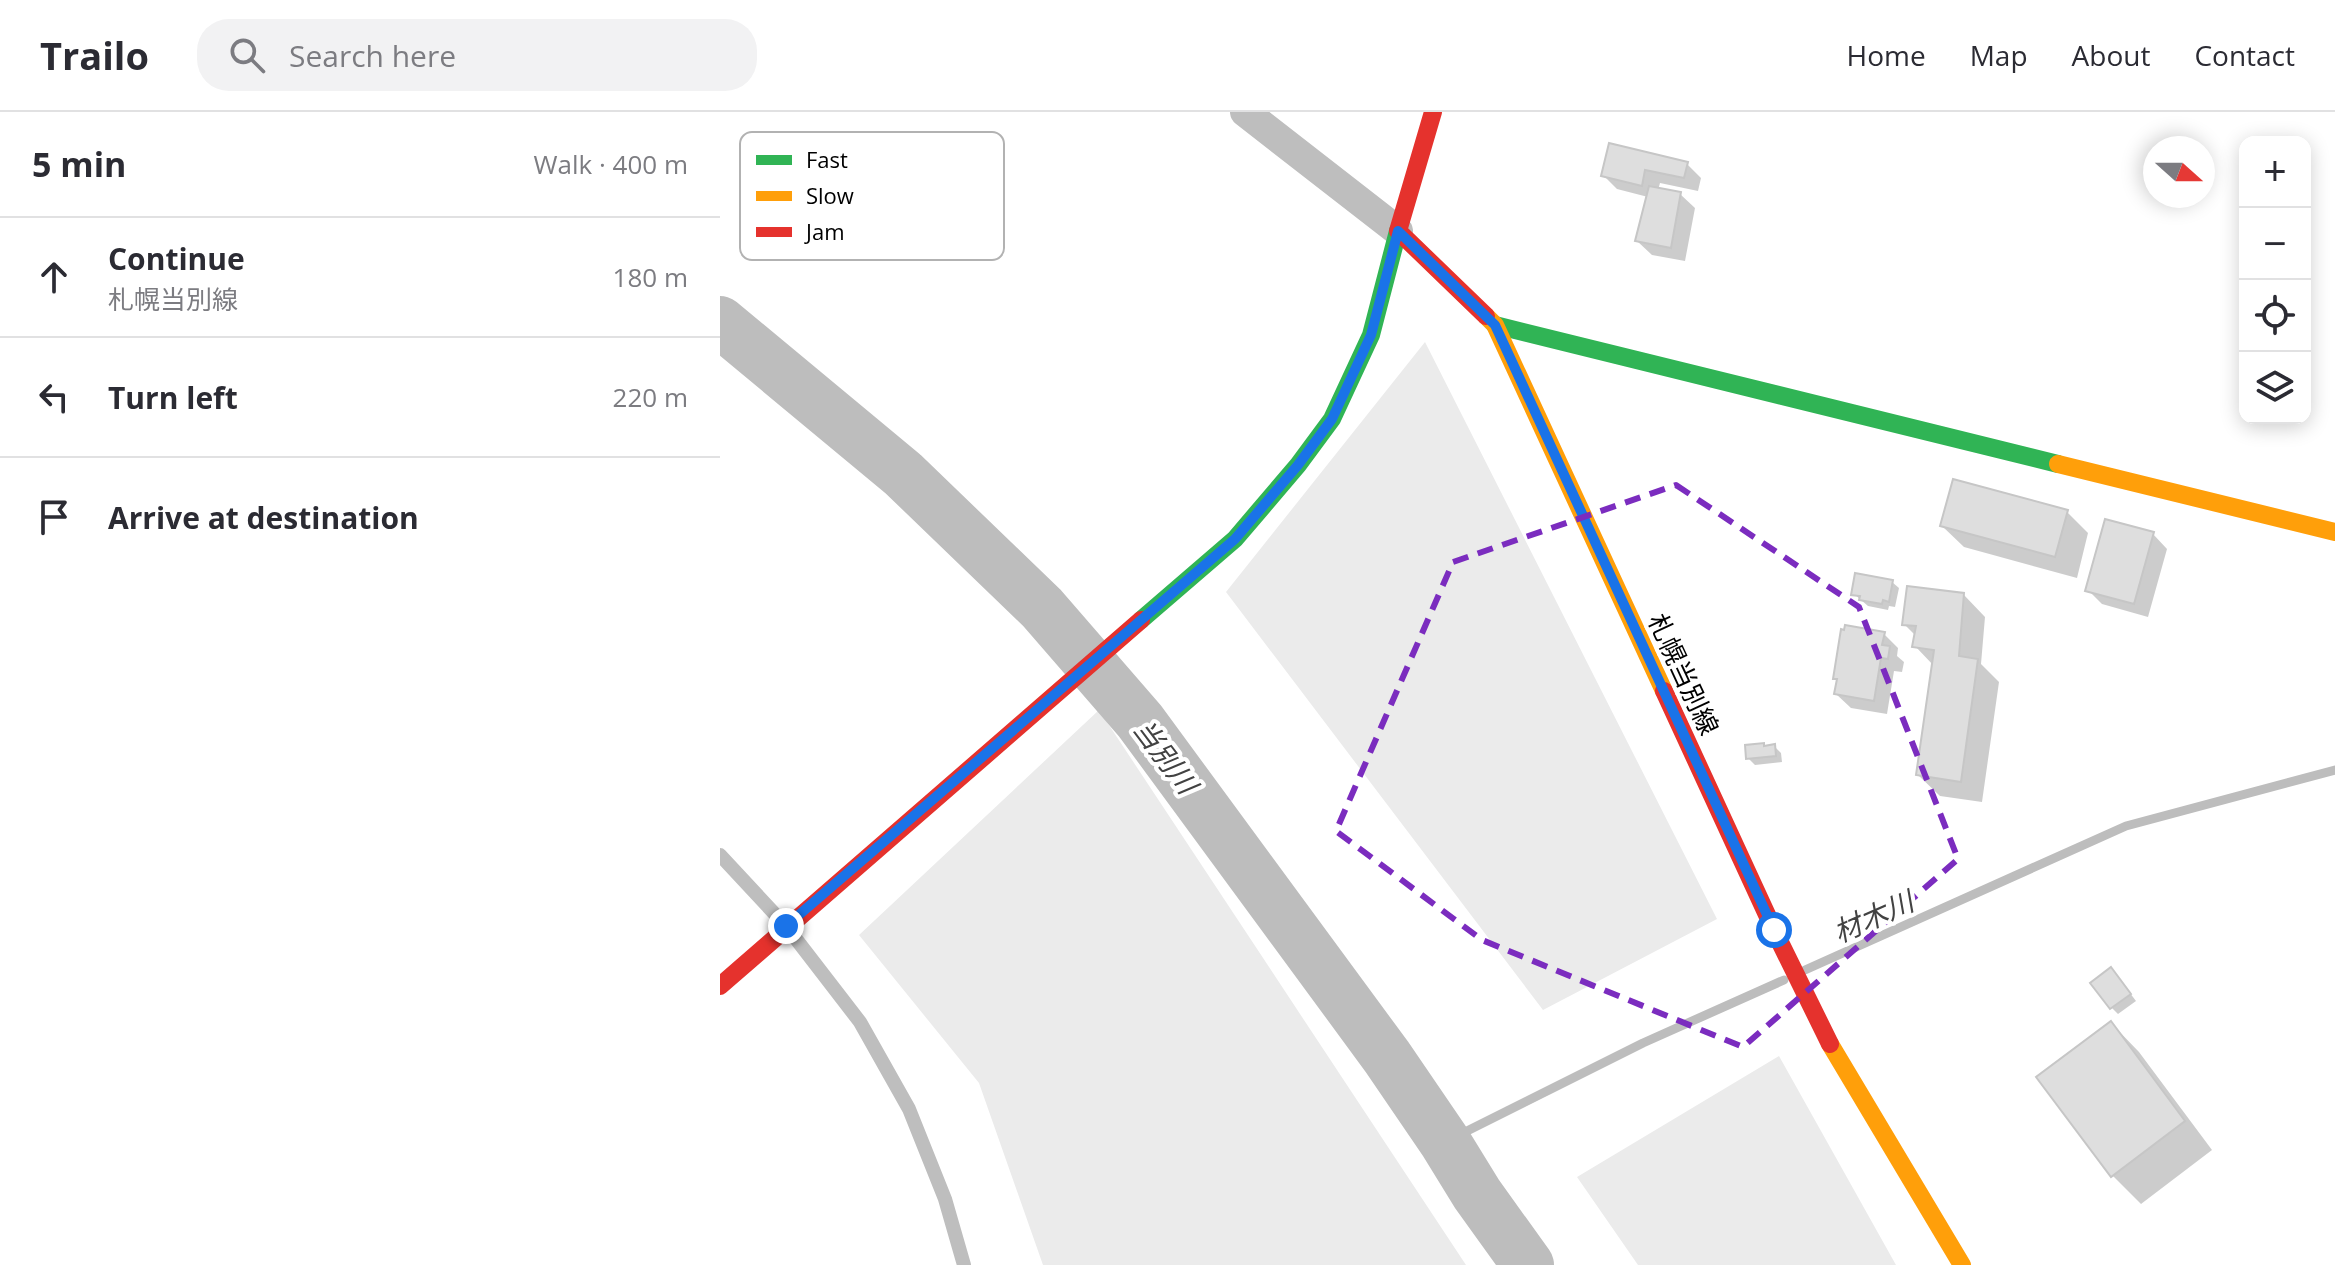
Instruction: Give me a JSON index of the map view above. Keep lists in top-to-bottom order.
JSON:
{
  "streets": {
    "street": ["札幌当別線"]
  },
  "water": ["当別川", "材木川"],
  "legend": ["Fast", "Slow", "Jam"],
  "north": "right",
  "page": {
    "header": "Trailo",
    "search": "Search here",
    "nav": [
      "Home",
      "Map",
      "About",
      "Contact"
    ],
    "heading": ["5 min", "Walk · 400 m"],
    "map_buttons": ["+", "−"],
    "list": [
      ["Continue", "札幌当別線", "180 m"],
      ["Turn left", "220 m"],
      "Arrive at destination"
    ]
  }
}
